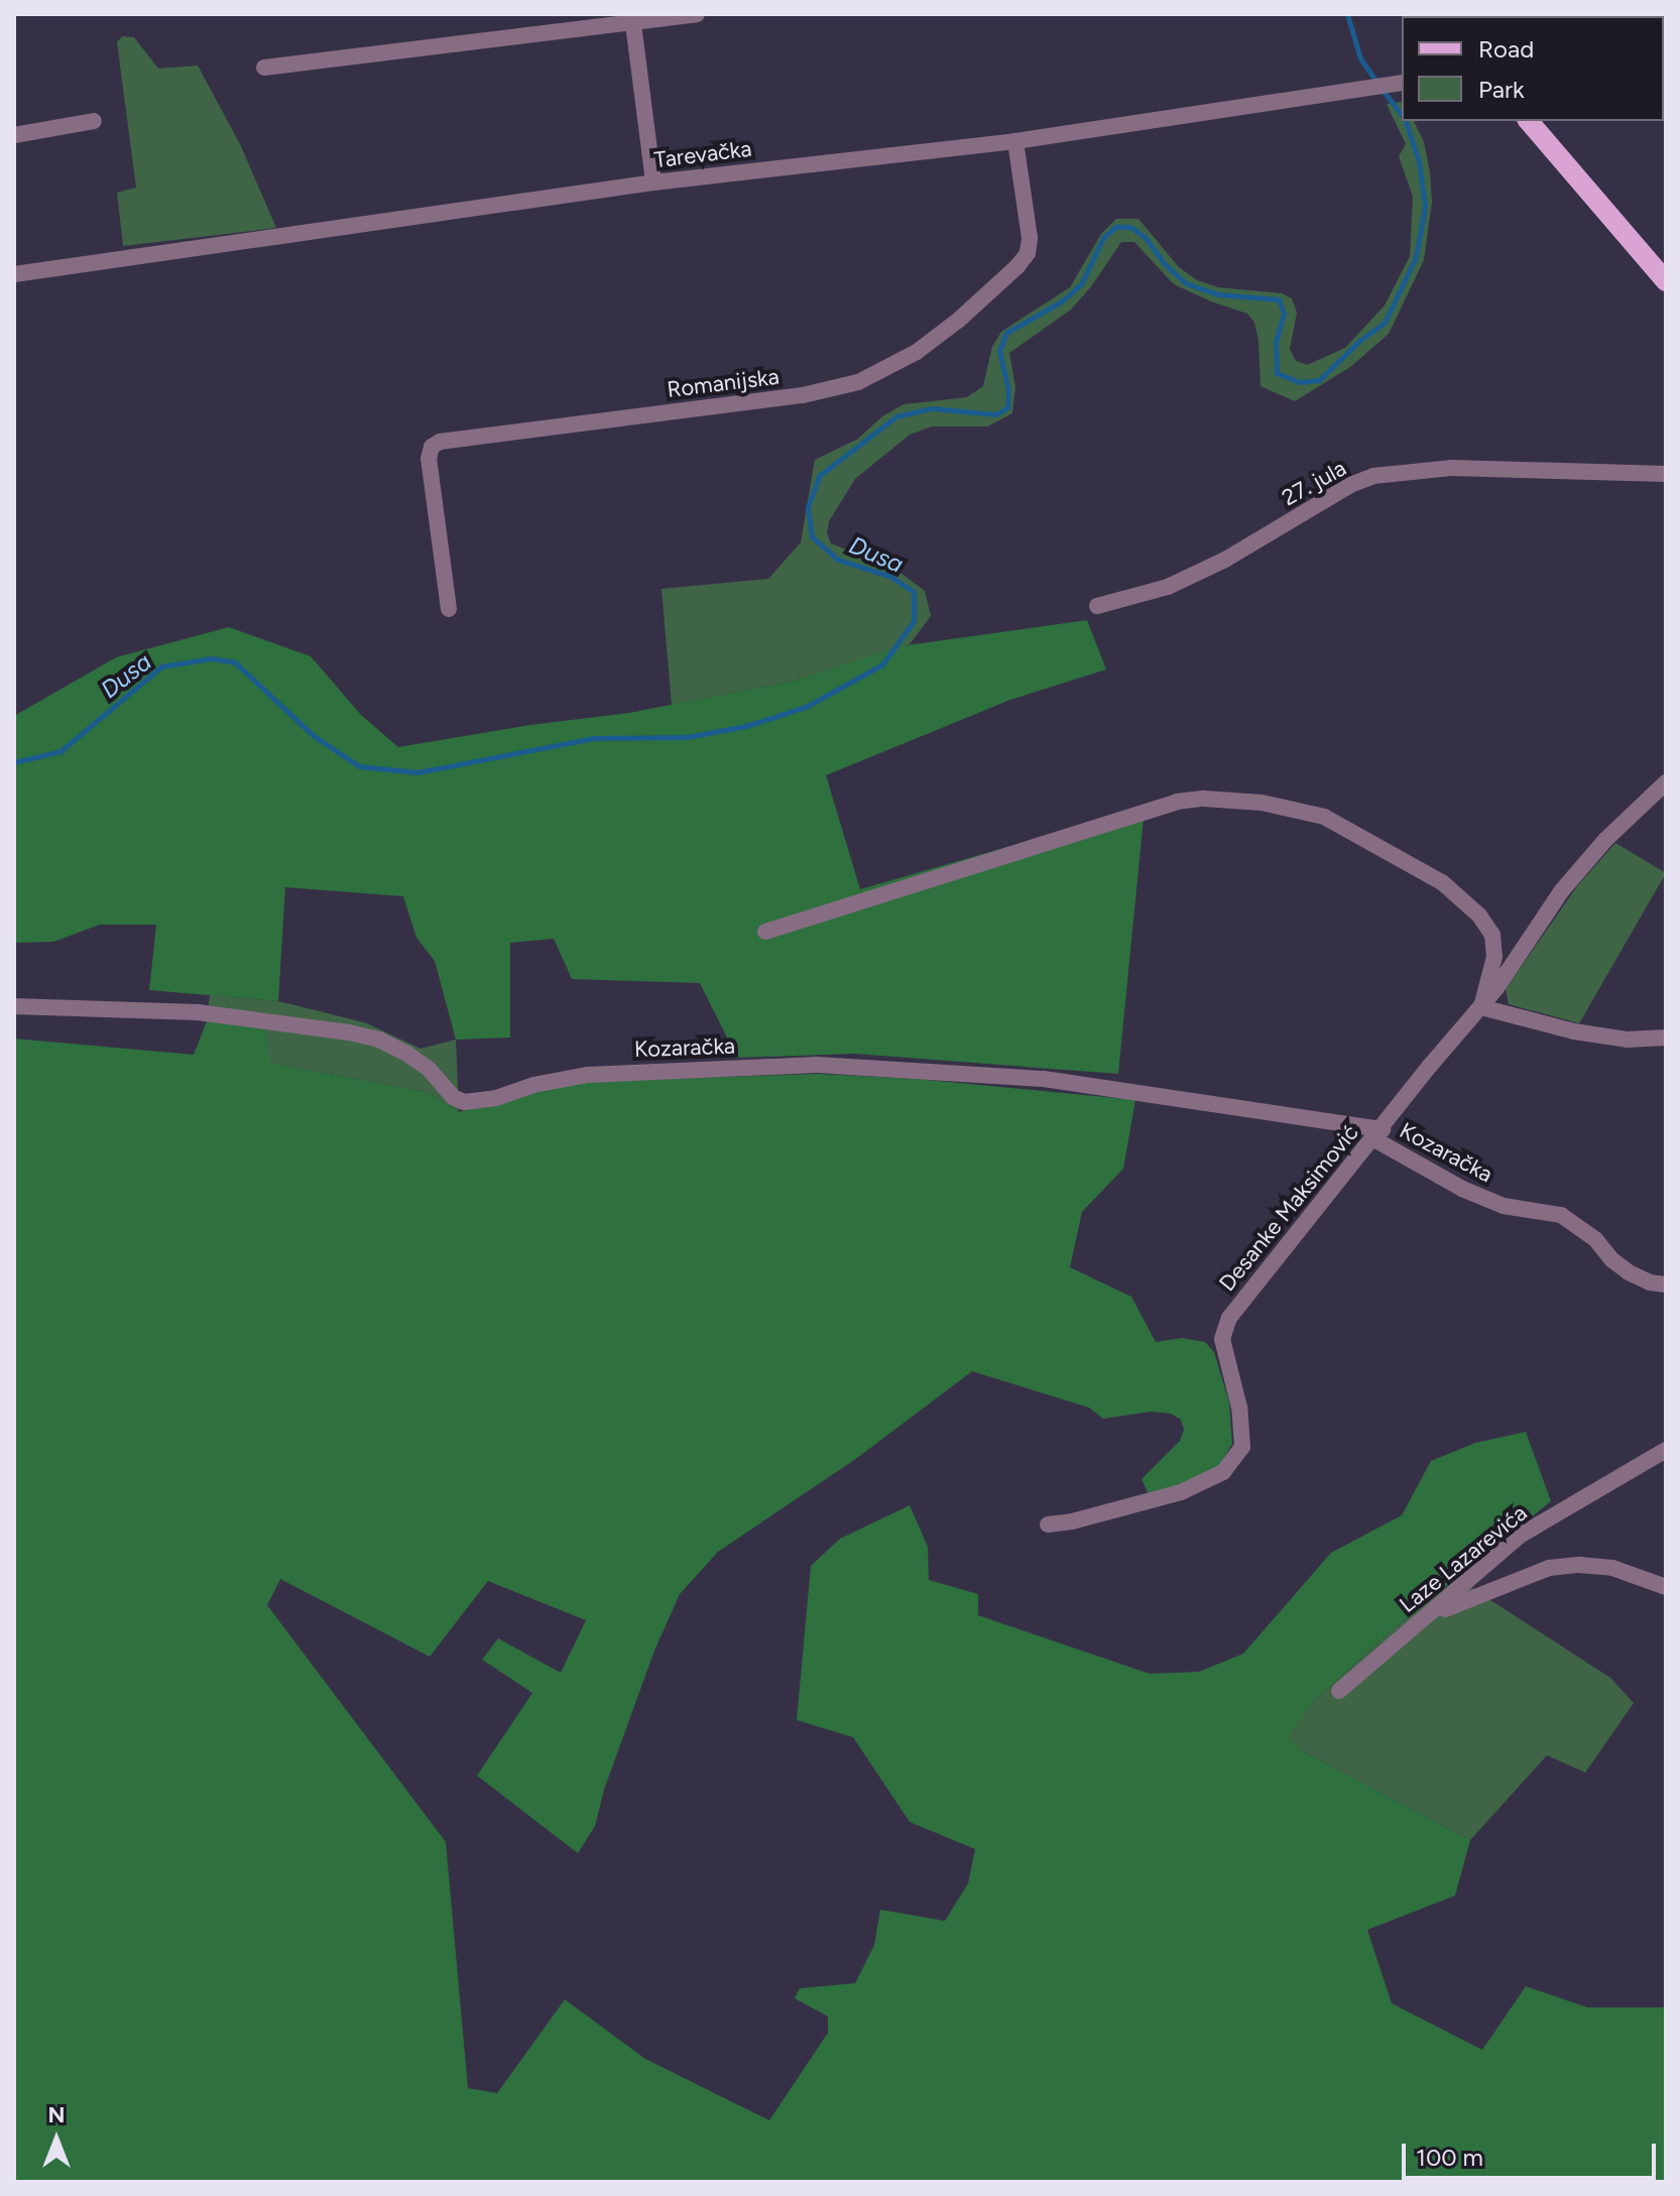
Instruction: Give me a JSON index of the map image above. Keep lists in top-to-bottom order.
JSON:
{
  "streets": {
    "street": [
      "Tarevačka",
      "Romanijska",
      "27. jula",
      "Kozaračka",
      "Desanke Maksimović",
      "Laze Lazarevića"
    ]
  },
  "crossings": [
    ["Tarevačka", "Romanijska"],
    ["Kozaračka", "Desanke Maksimović"]
  ],
  "water": ["Dusa"],
  "legend": ["Road", "Park"],
  "scale_bar": "100 m",
  "north": "top"
}
